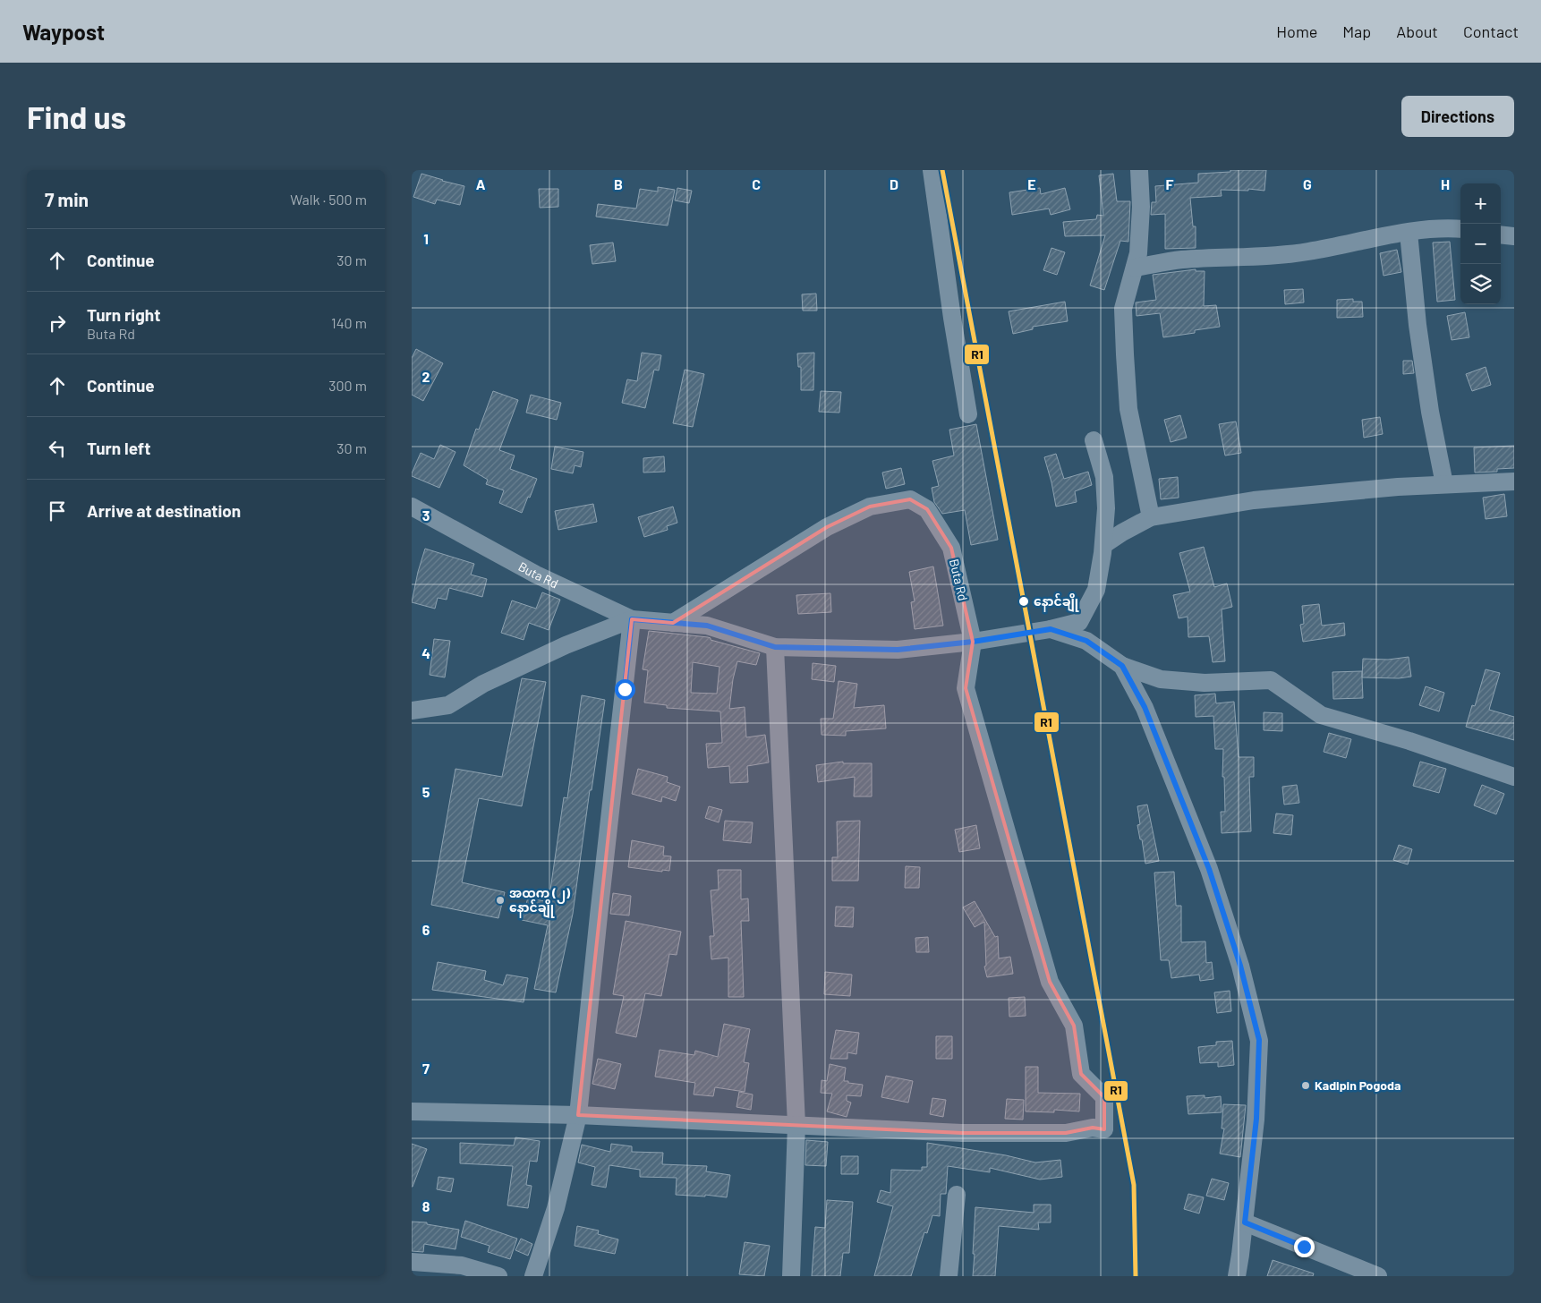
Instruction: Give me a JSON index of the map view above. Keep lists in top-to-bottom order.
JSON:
{
  "streets": {
    "street": ["Buta Rd"]
  },
  "places": ["နောင်ချို", "အထက (၂) နောင်ချို", "Kadipin Pogoda"],
  "lines": ["transit line R1"],
  "page": {
    "header": "Waypost",
    "nav": [
      "Home",
      "Map",
      "About",
      "Contact"
    ],
    "buttons": "Directions",
    "title": "Find us",
    "heading": ["7 min", "Walk · 500 m"],
    "map_buttons": ["+", "−"],
    "list": [
      ["Continue", "30 m"],
      ["Turn right", "Buta Rd", "140 m"],
      ["Continue", "300 m"],
      ["Turn left", "30 m"],
      "Arrive at destination"
    ]
  },
  "grid": {
    "columns": [
      "A",
      "B",
      "C",
      "D",
      "E",
      "F",
      "G",
      "H"
    ],
    "rows": [
      "1",
      "2",
      "3",
      "4",
      "5",
      "6",
      "7",
      "8"
    ]
  }
}
